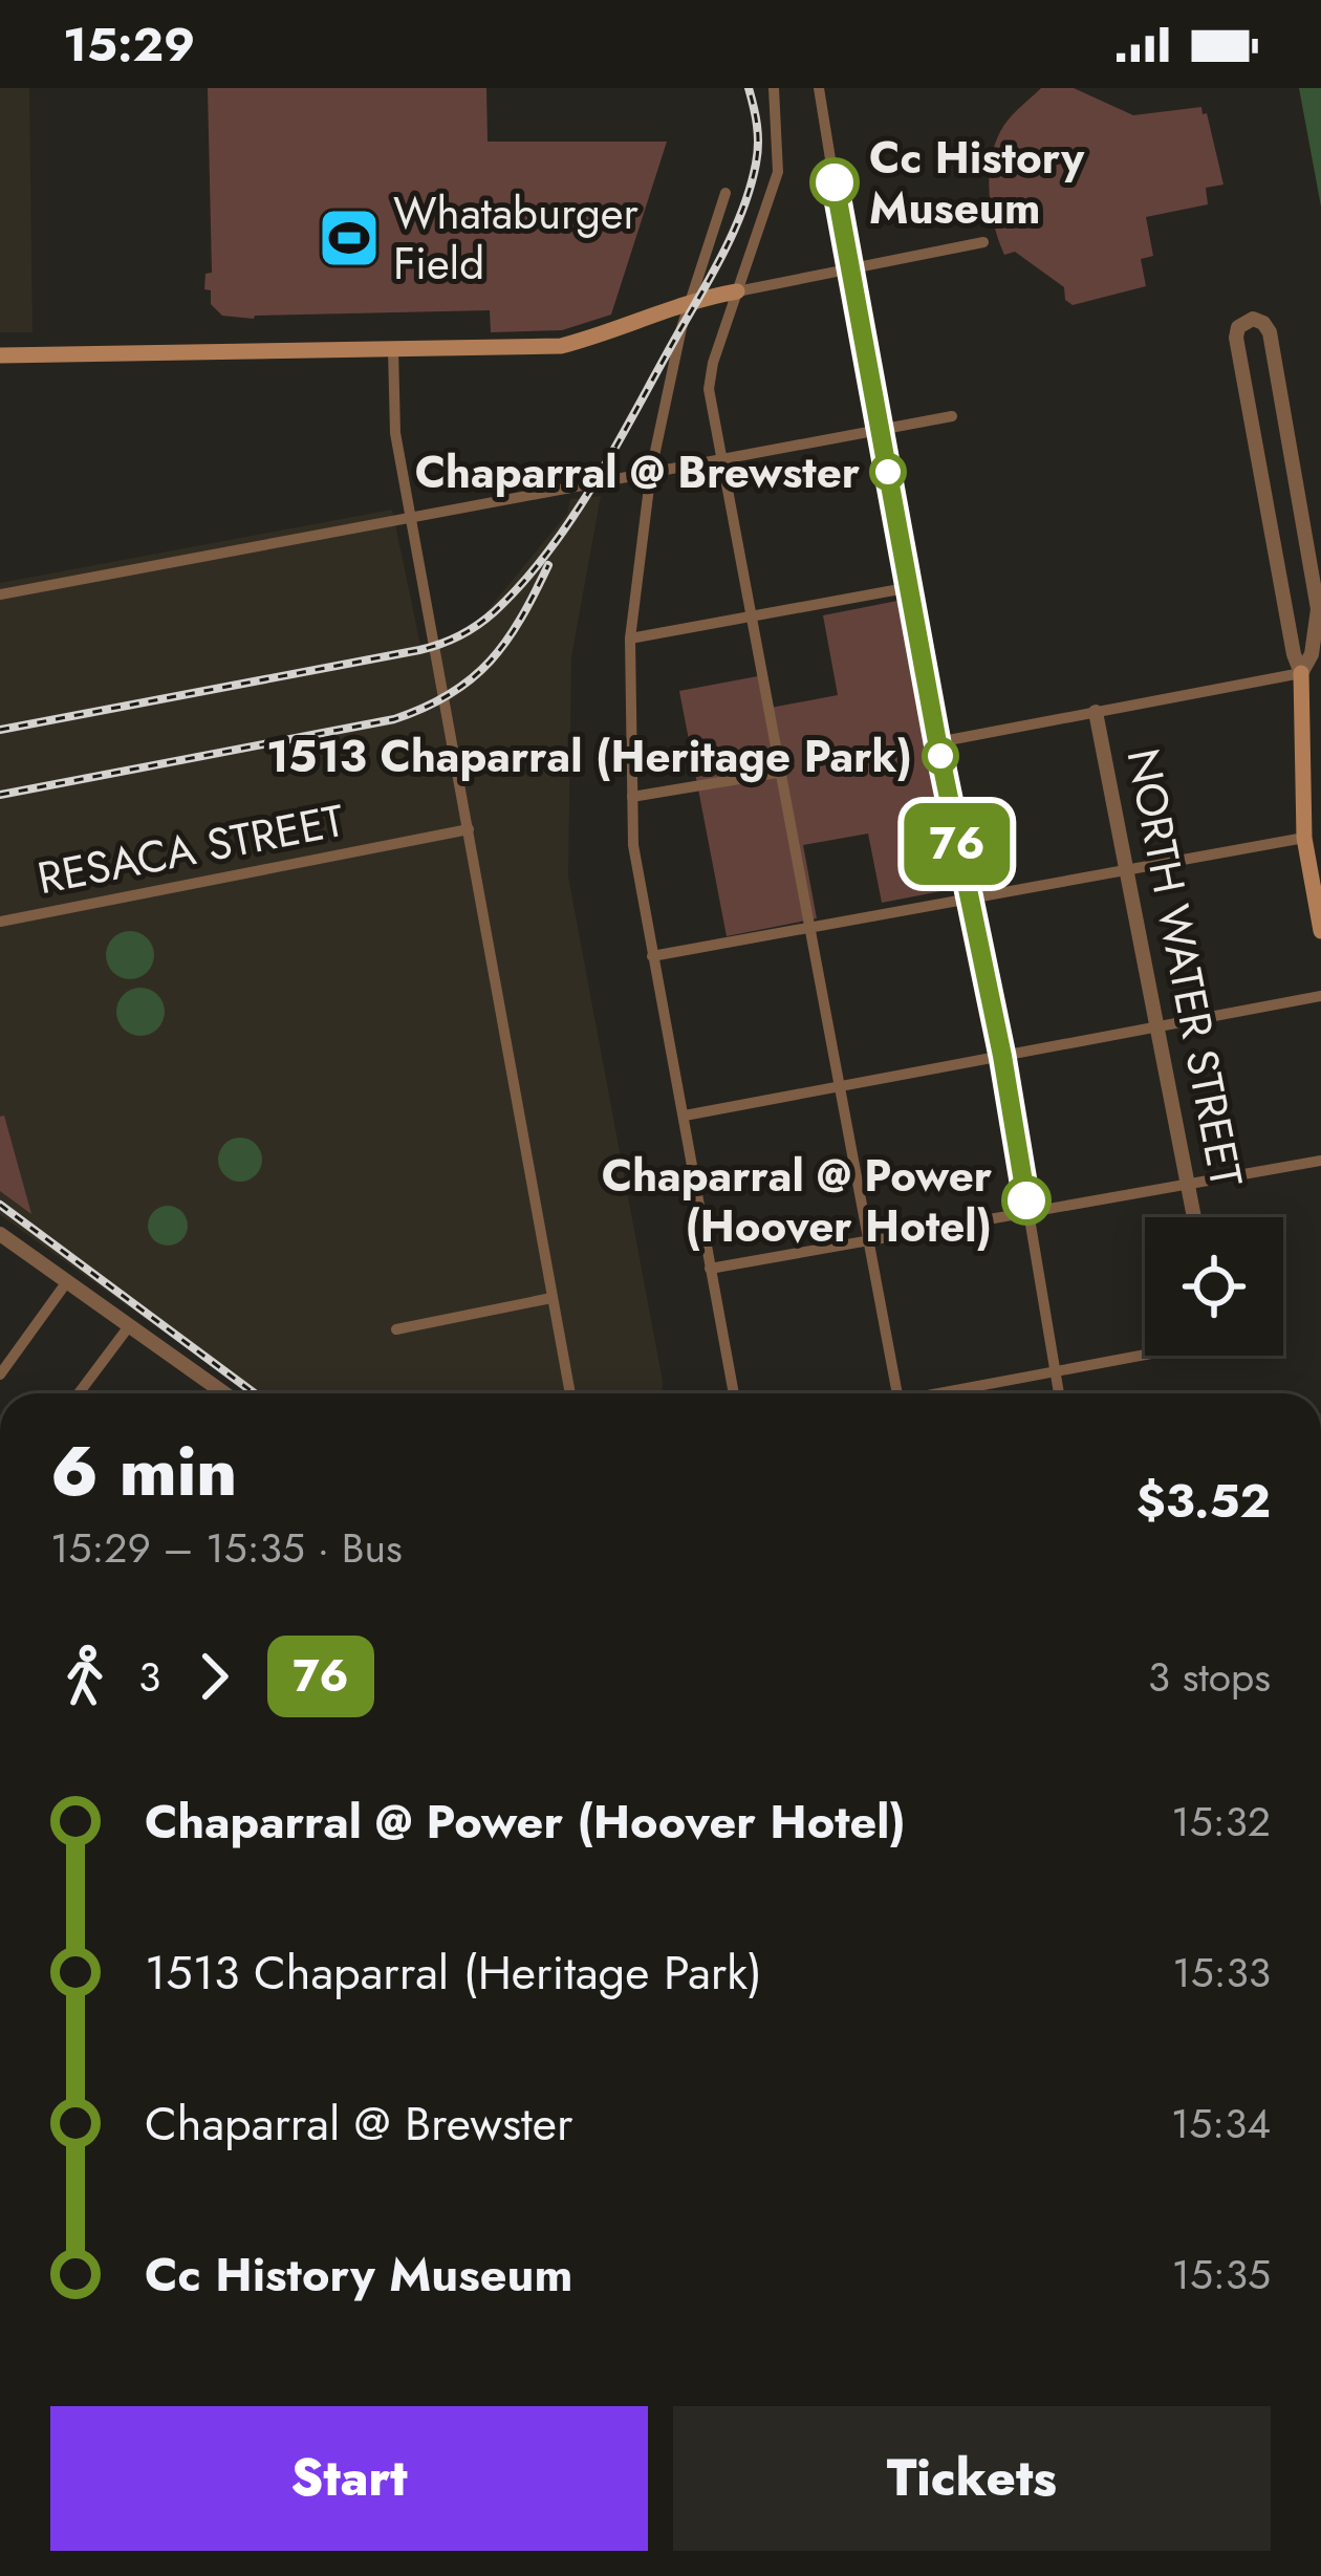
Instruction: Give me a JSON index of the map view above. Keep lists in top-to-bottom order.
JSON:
{
  "streets": {
    "street": ["RESACA STREET", "NORTH WATER STREET"]
  },
  "places": {
    "other": [
      "Cc History Museum",
      "Chaparral @ Brewster",
      "1513 Chaparral (Heritage Park)",
      "Chaparral @ Power (Hoover Hotel)"
    ],
    "sports": ["Whataburger Field"]
  },
  "lines": ["bus line 76"],
  "page": {
    "status": "15:29",
    "on_map": "76",
    "heading": ["6 min", "15:29 – 15:35 · Bus", "$3.52"],
    "legs": ["3", "76", "3 stops"],
    "list": [
      {
        "name": "Chaparral @ Power (Hoover Hotel)",
        "value": "15:32"
      },
      {
        "name": "1513 Chaparral (Heritage Park)",
        "value": "15:33"
      },
      {
        "name": "Chaparral @ Brewster",
        "value": "15:34"
      },
      {
        "name": "Cc History Museum",
        "value": "15:35"
      }
    ],
    "buttons": ["Start", "Tickets"]
  }
}
